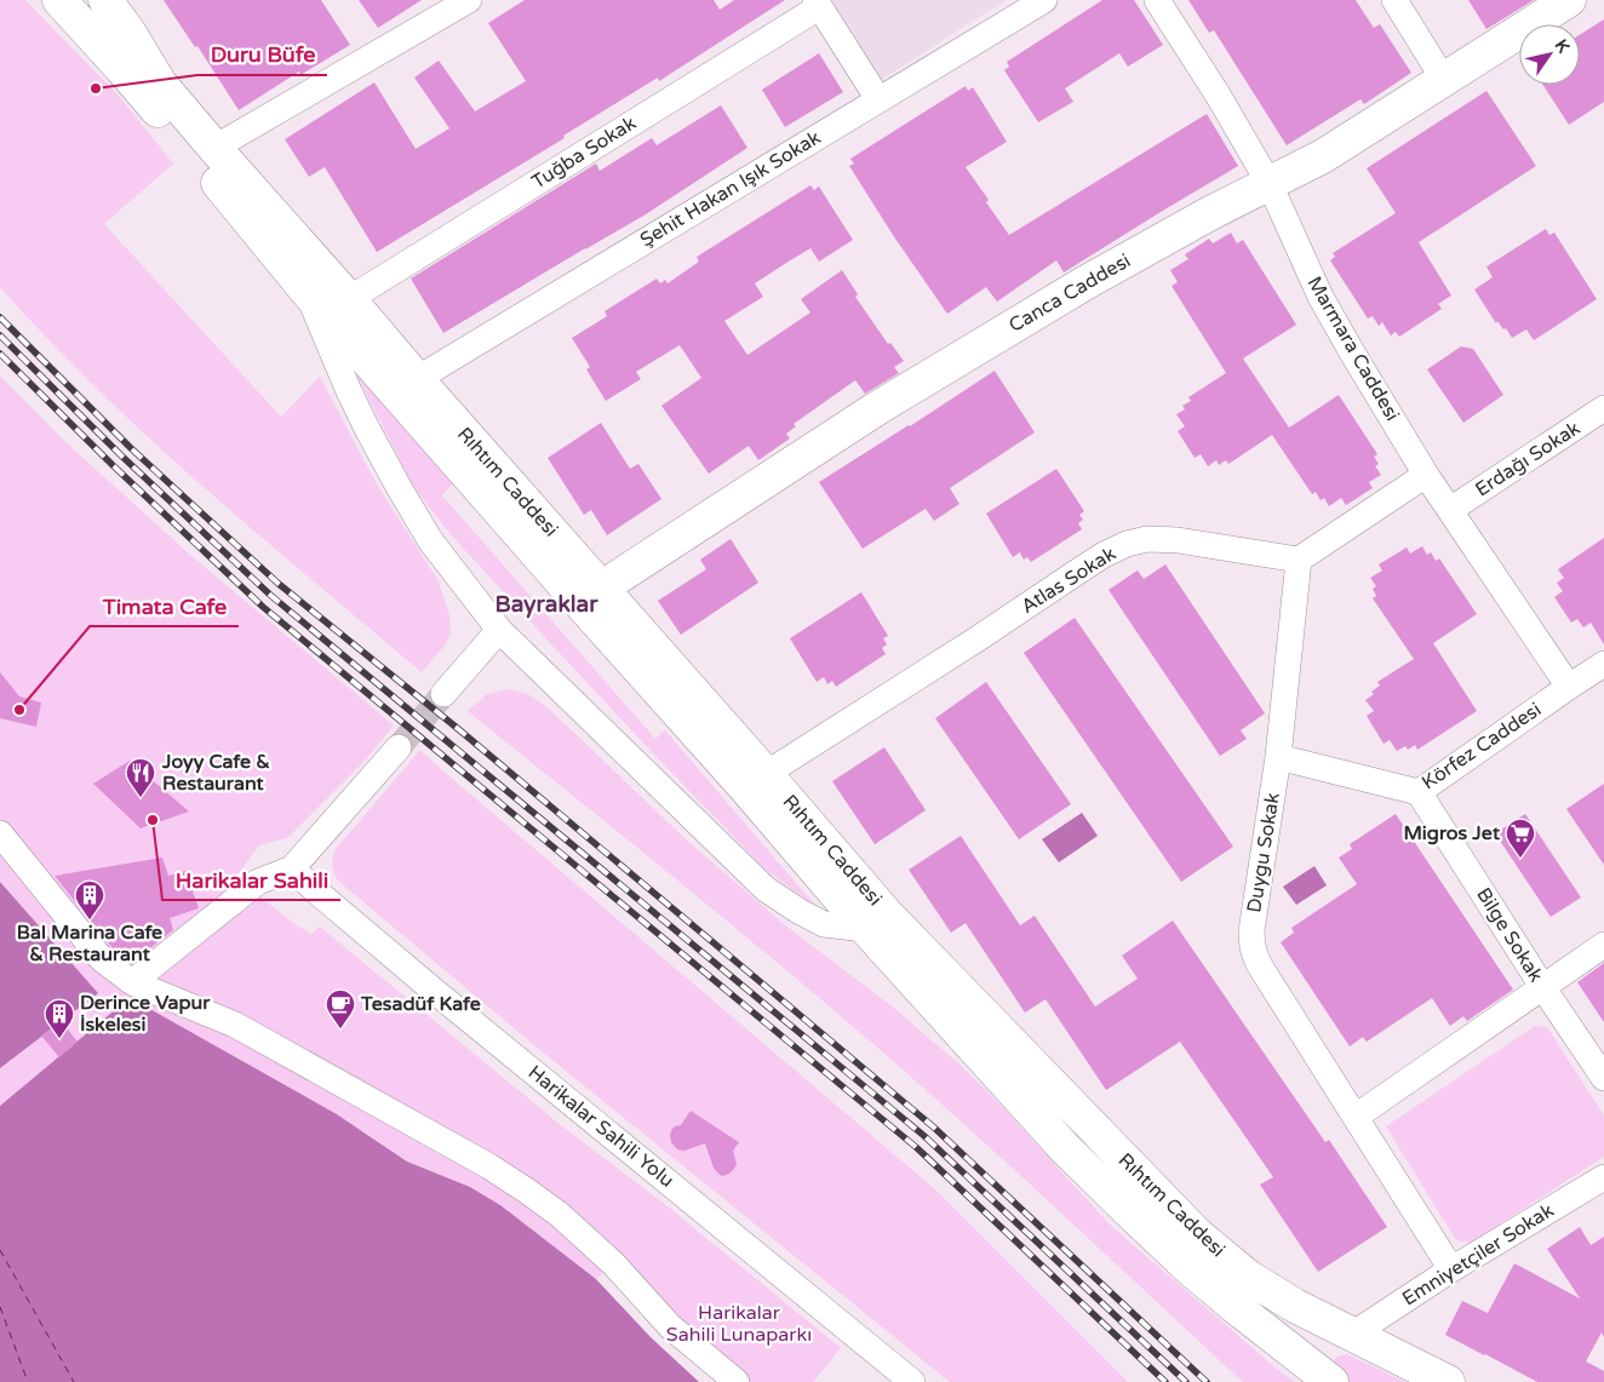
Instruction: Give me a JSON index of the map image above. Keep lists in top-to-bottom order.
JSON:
{
  "streets": {
    "main road": ["Canca Caddesi", "Rıhtım Caddesi"],
    "street": [
      "Tuğba Sokak",
      "Şehit Hakan Işık Sokak",
      "Marmara Caddesi",
      "Erdağı Sokak",
      "Atlas Sokak",
      "Körfez Caddesi",
      "Duygu Sokak",
      "Bilge Sokak",
      "Harikalar Sahili Yolu",
      "Emniyetçiler Sokak"
    ]
  },
  "crossings": [
    ["Tuğba Sokak", "Rıhtım Caddesi"],
    ["Şehit Hakan Işık Sokak", "Rıhtım Caddesi"],
    ["Canca Caddesi", "Marmara Caddesi"],
    ["Canca Caddesi", "Rıhtım Caddesi"],
    ["Marmara Caddesi", "Erdağı Sokak"],
    ["Marmara Caddesi", "Körfez Caddesi"],
    ["Rıhtım Caddesi", "Atlas Sokak"],
    ["Rıhtım Caddesi", "Emniyetçiler Sokak"],
    ["Atlas Sokak", "Duygu Sokak"],
    ["Körfez Caddesi", "Duygu Sokak"],
    ["Körfez Caddesi", "Bilge Sokak"],
    ["Duygu Sokak", "Emniyetçiler Sokak"]
  ],
  "districts": ["Bayraklar"],
  "parks": ["Harikalar Sahili Lunaparkı"],
  "places": {
    "other": ["Duru Büfe", "Timata Cafe", "Harikalar Sahili"],
    "restaurant": ["Joyy Cafe & Restaurant"],
    "supermarket": ["Migros Jet"],
    "building": ["Bal Marina Cafe & Restaurant", "Derince Vapur İskelesi"],
    "cafe": ["Tesadüf Kafe"]
  },
  "north": "top right"
}
